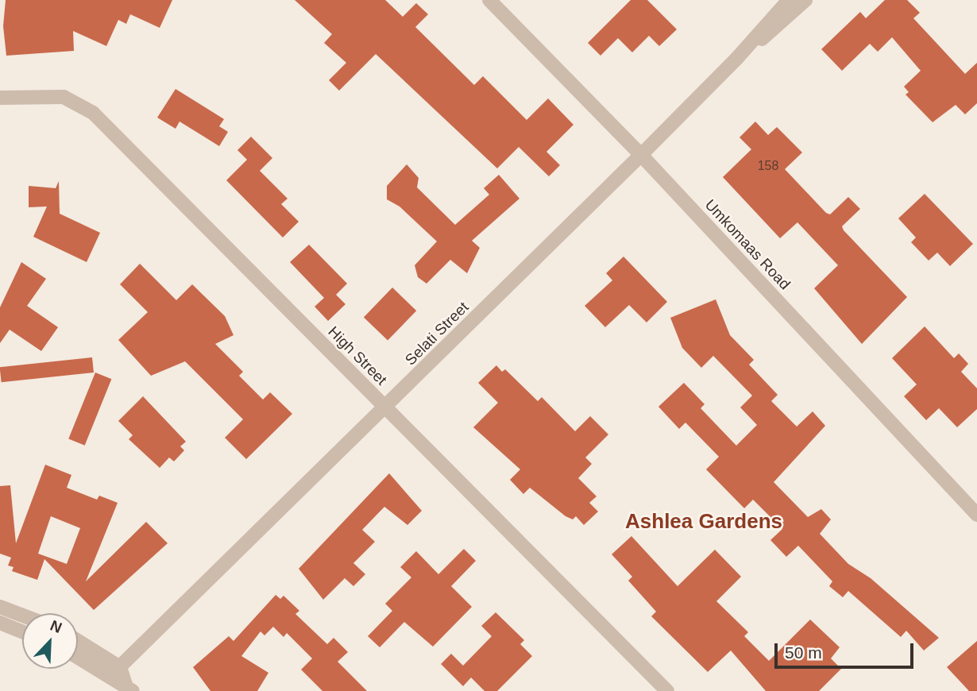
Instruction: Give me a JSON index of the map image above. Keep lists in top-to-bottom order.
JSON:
{
  "streets": {
    "street": ["Umkomaas Road", "Selati Street", "High Street"]
  },
  "crossings": [
    ["Umkomaas Road", "Selati Street"],
    ["Selati Street", "High Street"]
  ],
  "districts": ["Ashlea Gardens"],
  "house_numbers": ["158"],
  "scale_bar": "50 m",
  "north": "top right"
}
